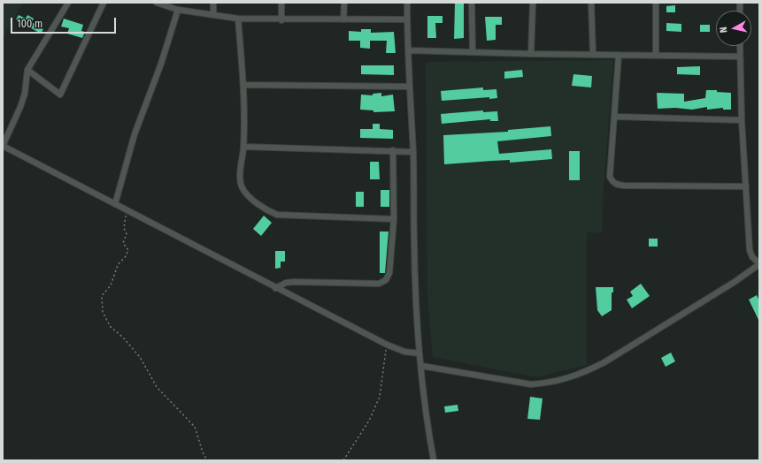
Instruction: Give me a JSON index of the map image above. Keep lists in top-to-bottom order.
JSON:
{
  "scale_bar": "100 m",
  "north": "left"
}
